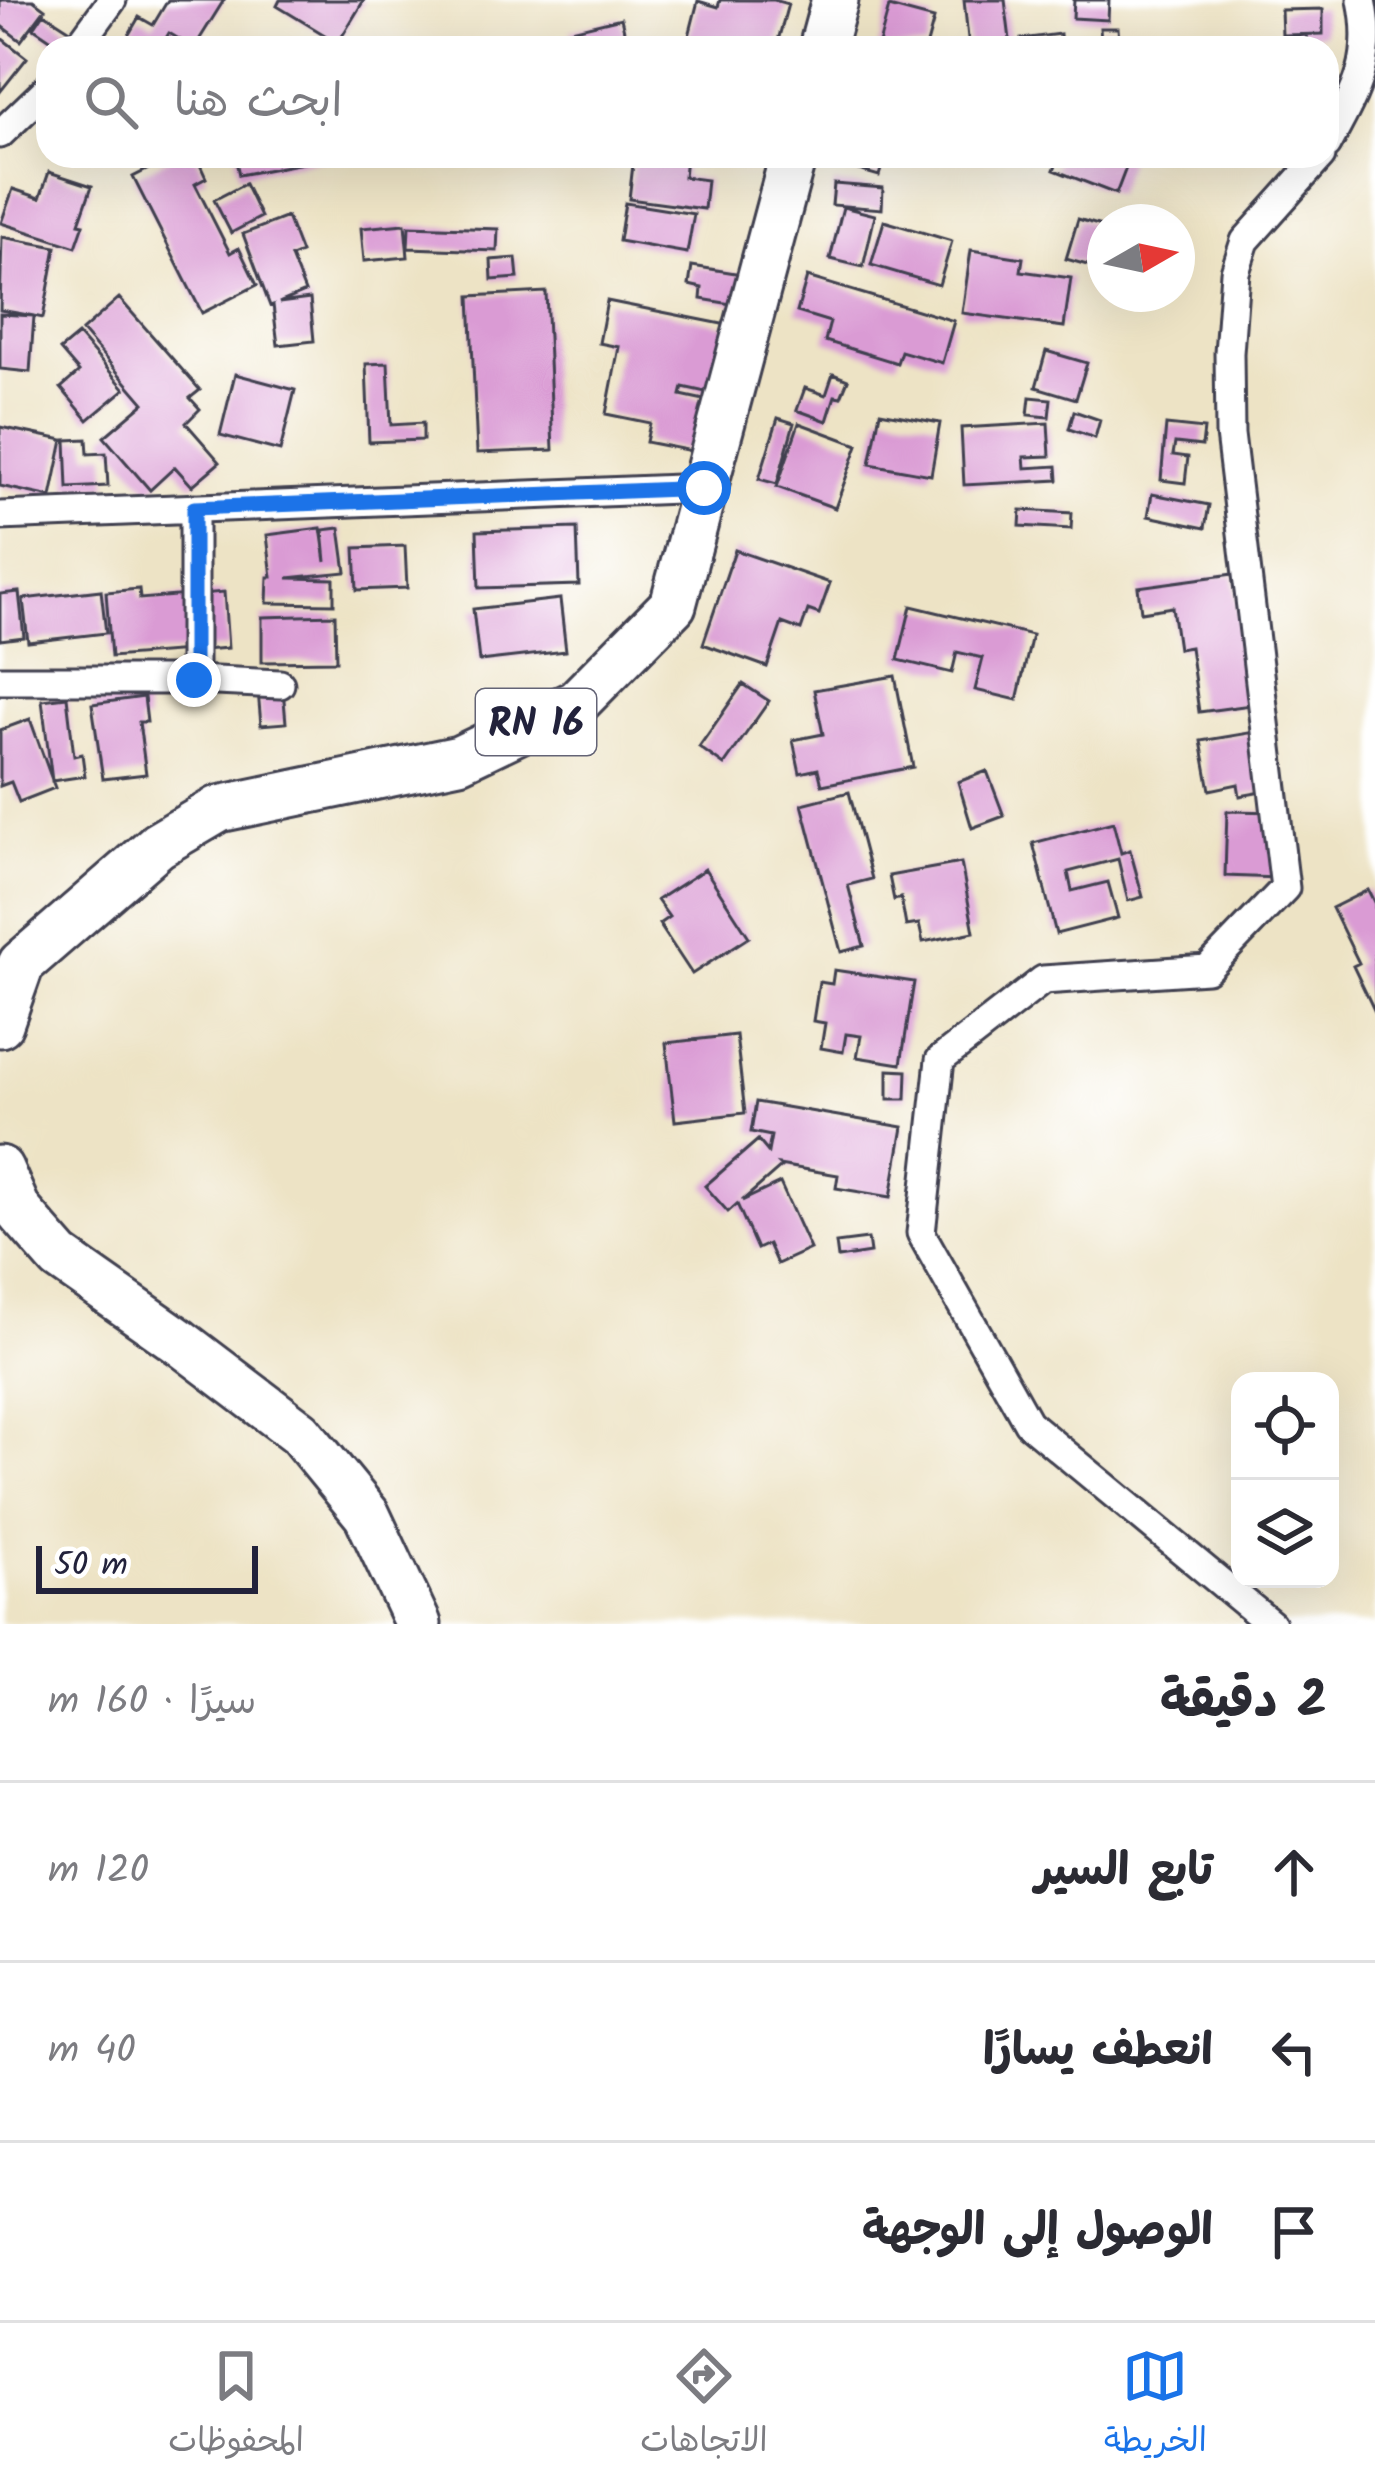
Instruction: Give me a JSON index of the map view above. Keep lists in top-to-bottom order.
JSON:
{
  "streets": {
    "main road": ["RN 16"]
  },
  "scale_bar": "50 m",
  "north": "right",
  "page": {
    "search": "ابحث هنا",
    "scale": "50 m",
    "heading": ["2 دقيقة", "سيرًا · 160 m"],
    "list": [
      ["تابع السير", "120 m"],
      ["انعطف يسارًا", "40 m"],
      "الوصول إلى الوجهة"
    ],
    "nav": ["الخريطة", "الاتجاهات", "المحفوظات"]
  }
}
